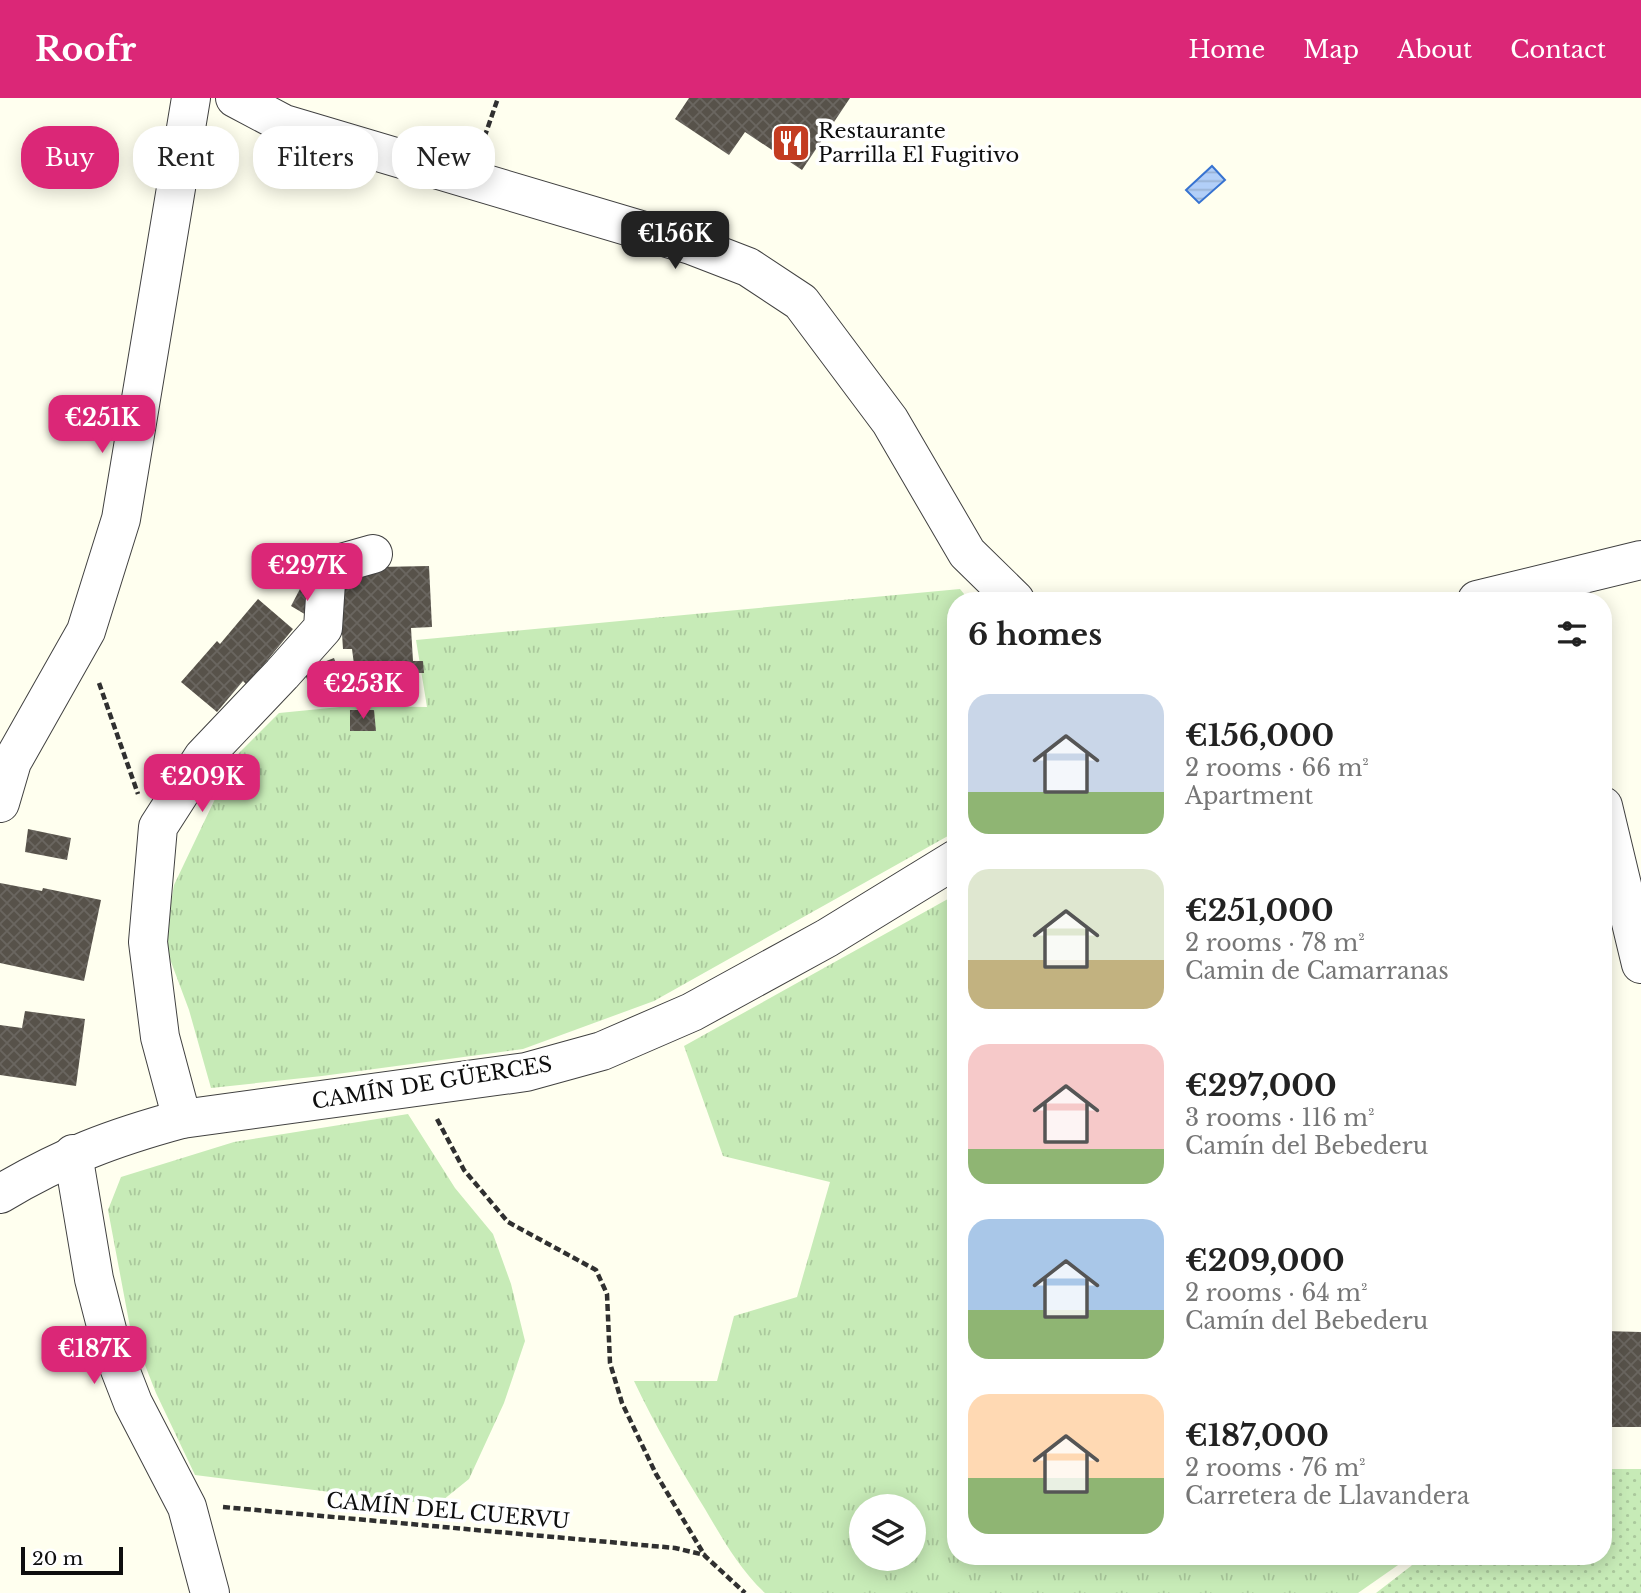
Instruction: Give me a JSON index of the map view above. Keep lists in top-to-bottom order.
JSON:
{
  "streets": {
    "street": ["CAMÍN DE GÜERCES"],
    "path": ["CAMÍN DEL CUERVU"]
  },
  "places": {
    "restaurant": ["Restaurante Parrilla El Fugitivo"]
  },
  "scale_bar": "20 m",
  "page": {
    "header": "Roofr",
    "nav": [
      "Home",
      "Map",
      "About",
      "Contact"
    ],
    "chip": [
      "Buy",
      "Rent",
      "Filters",
      "New"
    ],
    "price": [
      "€156K",
      "€251K",
      "€297K",
      "€253K",
      "€209K",
      "€187K"
    ],
    "heading": "6 homes",
    "list": [
      {
        "name": "€156,000",
        "note": "2 rooms · 66 m² · Apartment"
      },
      {
        "name": "€251,000",
        "note": "2 rooms · 78 m² · Camin de Camarranas"
      },
      {
        "name": "€297,000",
        "note": "3 rooms · 116 m² · Camín del Bebederu"
      },
      {
        "name": "€209,000",
        "note": "2 rooms · 64 m² · Camín del Bebederu"
      },
      {
        "name": "€187,000",
        "note": "2 rooms · 76 m² · Carretera de Llavandera"
      }
    ],
    "scale": "20 m"
  }
}
